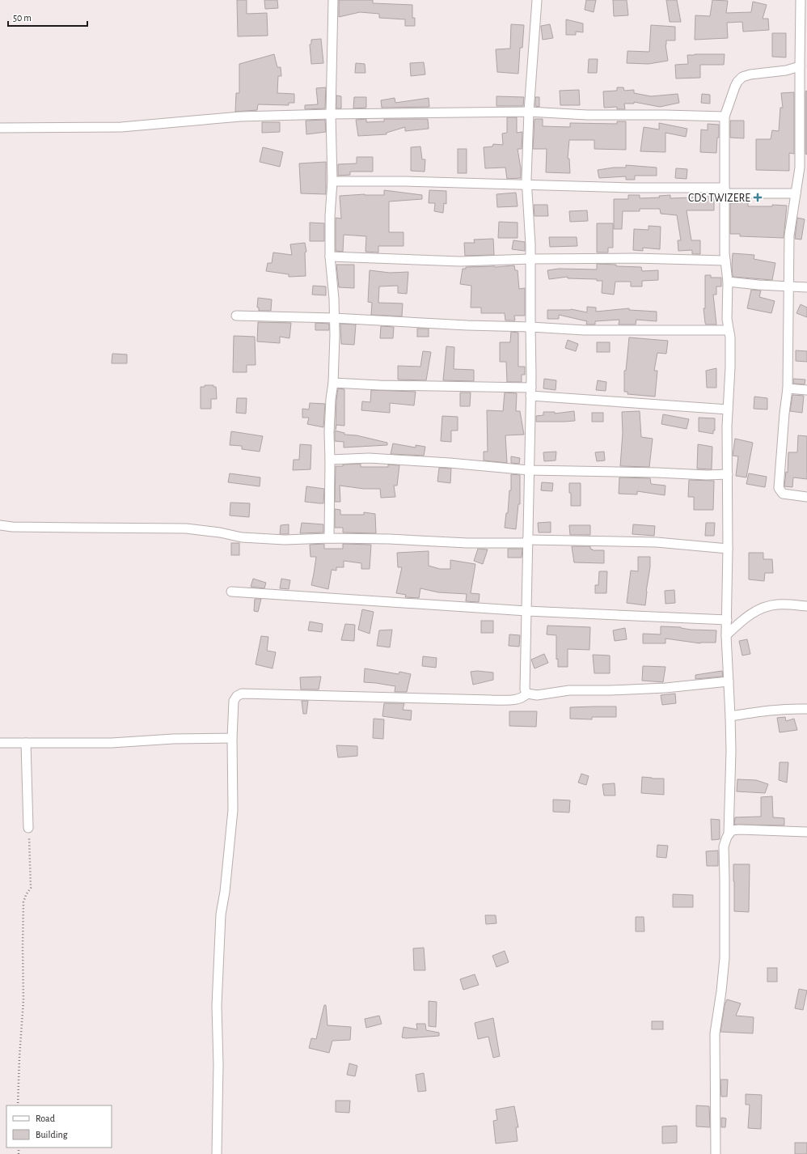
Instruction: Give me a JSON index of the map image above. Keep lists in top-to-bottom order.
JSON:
{
  "places": {
    "health": ["CDS TWIZERE"]
  },
  "legend": ["Road", "Building"],
  "scale_bar": "50 m"
}
